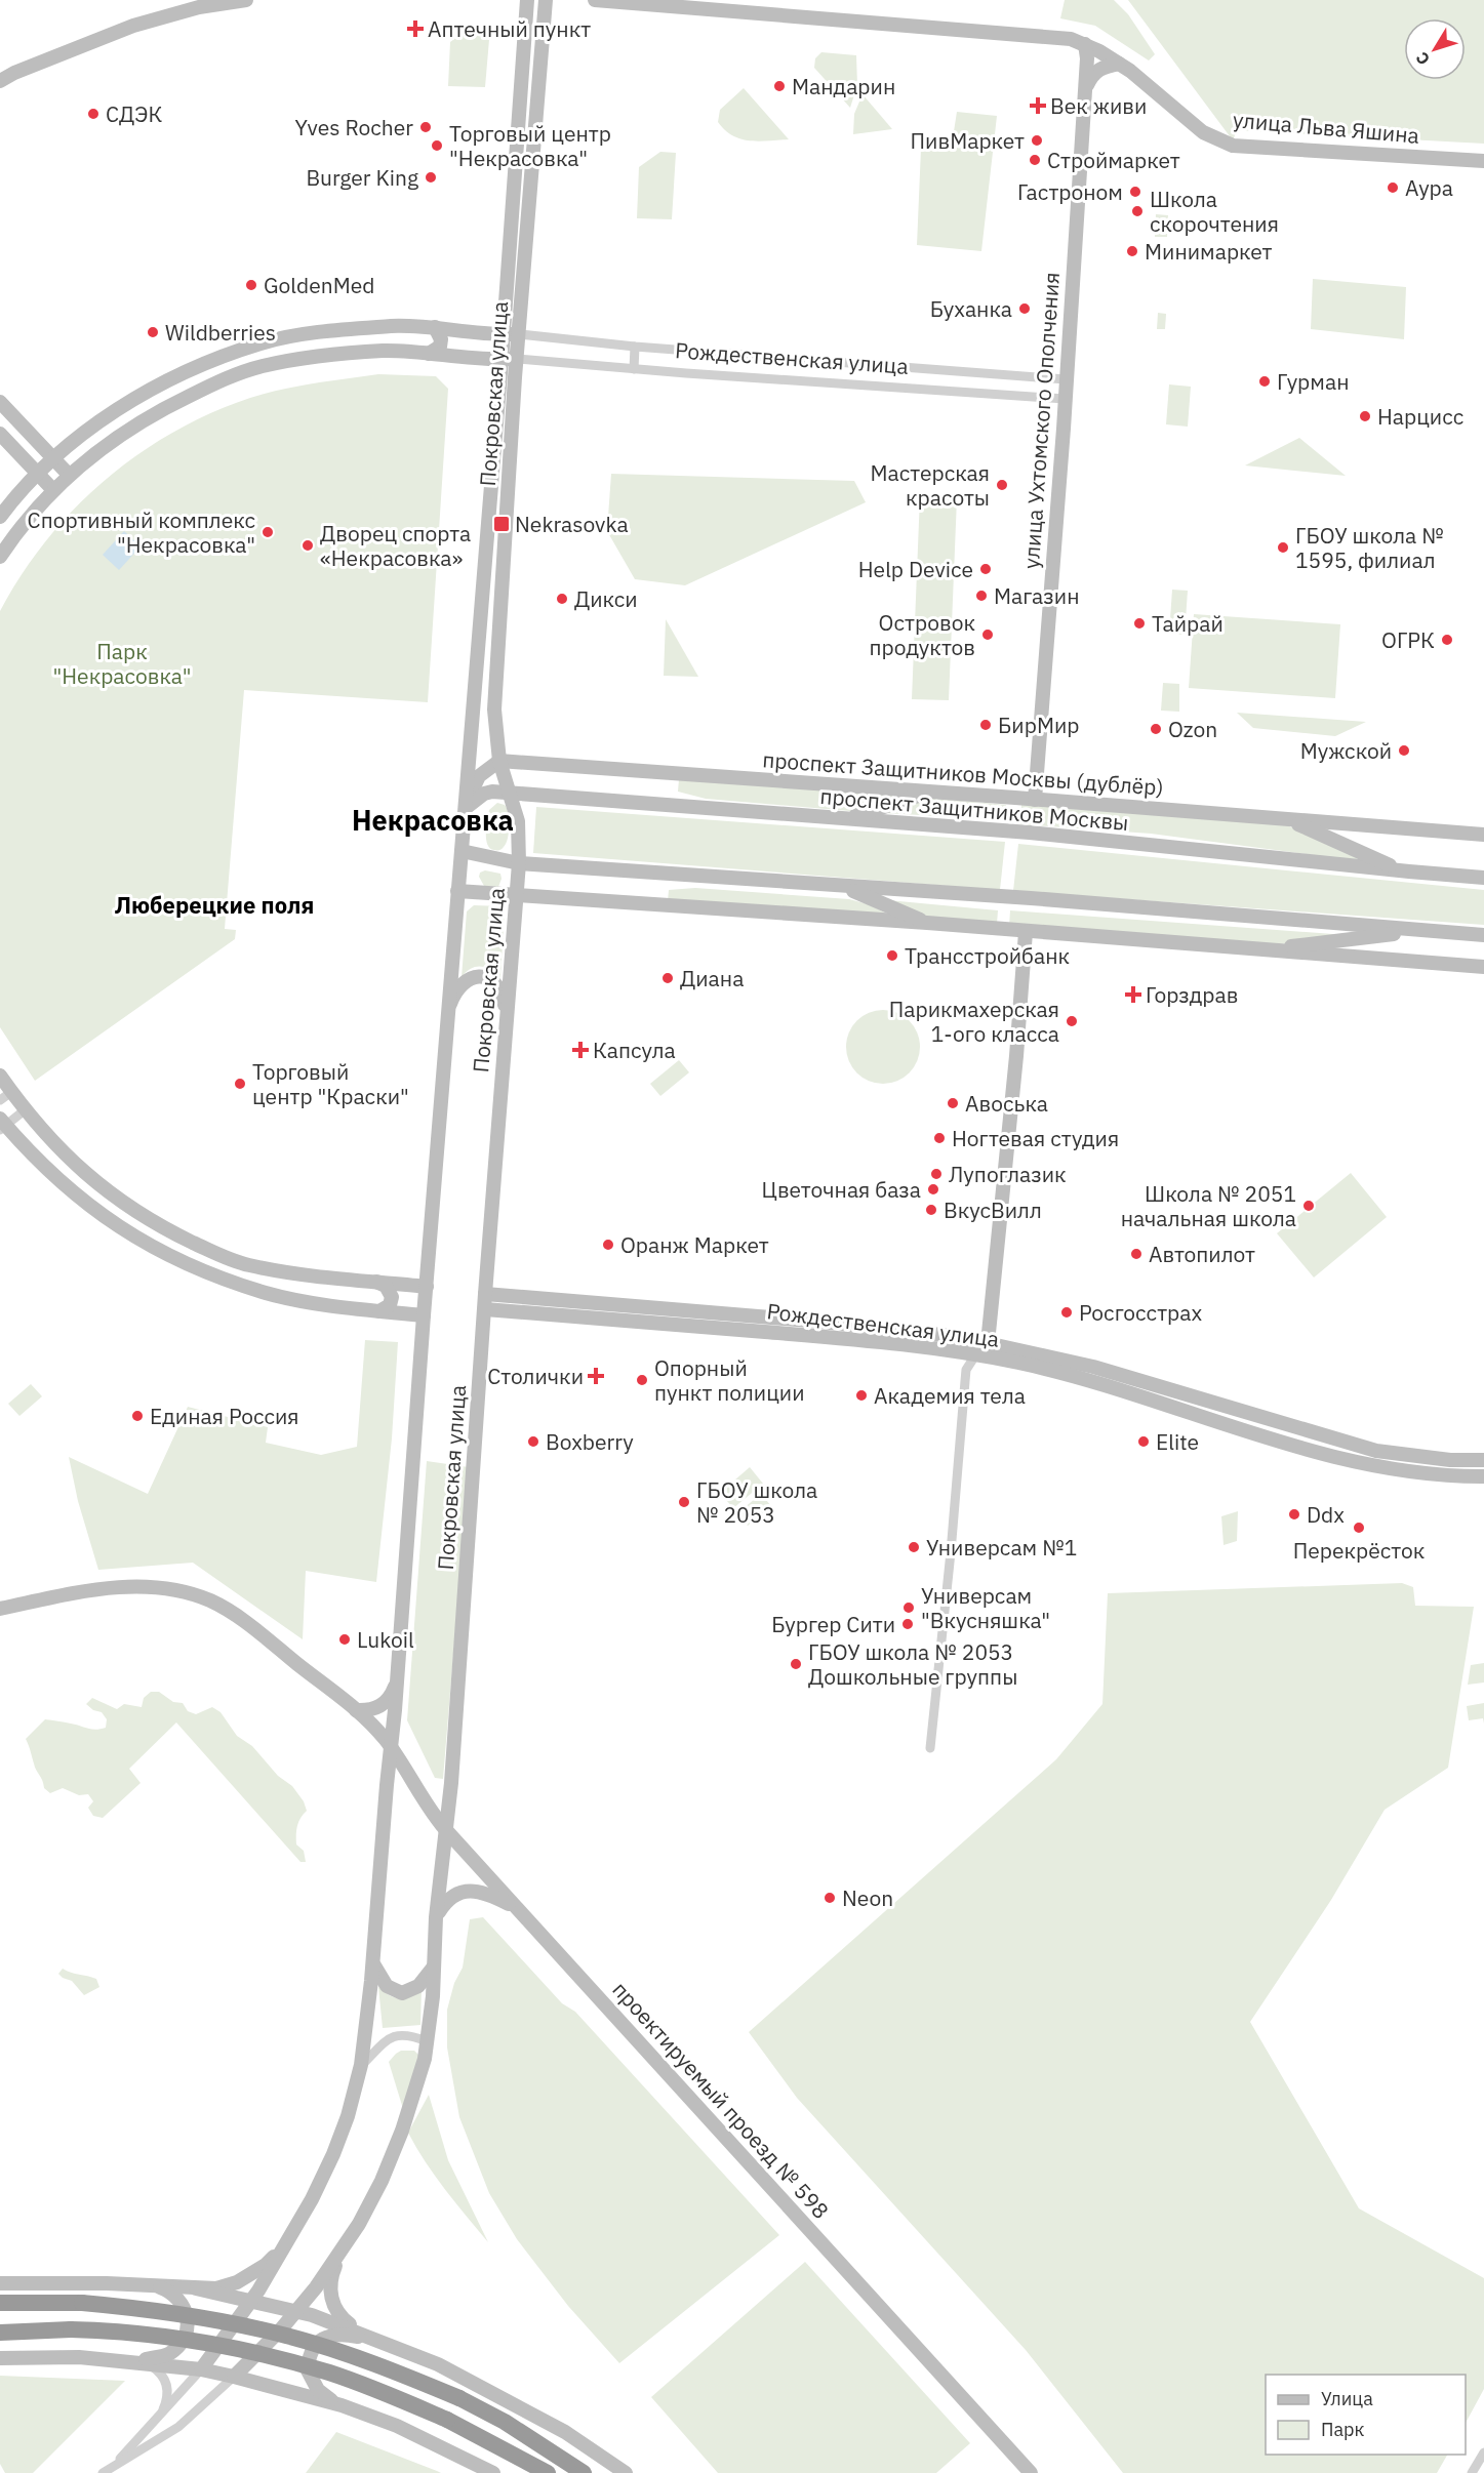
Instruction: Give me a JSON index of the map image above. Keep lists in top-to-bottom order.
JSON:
{
  "streets": {
    "street": [
      "улица Льва Яшина",
      "Рождественская улица",
      "Покровская улица",
      "улица Ухтомского Ополчения",
      "проспект Защитников Москвы (дублёр)",
      "проспект Защитников Москвы",
      "проектируемый проезд № 598"
    ]
  },
  "crossings": [
    ["улица Льва Яшина", "улица Ухтомского Ополчения"],
    ["Рождественская улица", "Покровская улица"],
    ["Рождественская улица", "улица Ухтомского Ополчения"],
    ["Покровская улица", "проспект Защитников Москвы (дублёр)"],
    ["Покровская улица", "проспект Защитников Москвы"],
    ["Покровская улица", "проектируемый проезд № 598"],
    ["улица Ухтомского Ополчения", "проспект Защитников Москвы (дублёр)"]
  ],
  "districts": ["Некрасовка", "Люберецкие поля"],
  "parks": ["Парк \"Некрасовка\""],
  "places": {
    "health": [
      "Аптечный пункт",
      "Век живи",
      "Горздрав",
      "Капсула",
      "Столички"
    ],
    "other": [
      "Мандарин",
      "СДЭК",
      "Yves Rocher",
      "ПивМаркет",
      "Торговый центр \"Некрасовка\"",
      "Строймаркет",
      "Burger King",
      "Аура",
      "Гастроном",
      "Школа скорочтения",
      "Минимаркет",
      "GoldenMed",
      "Буханка",
      "Wildberries",
      "Гурман",
      "Нарцисс",
      "Мастерская красоты",
      "Спортивный комплекс \"Некрасовка\"",
      "Дворец спорта «Некрасовка»",
      "ГБОУ школа № 1595, филиал",
      "Help Device",
      "Магазин",
      "Дикси",
      "Тайрай",
      "Островок продуктов",
      "ОГРК",
      "БирМир",
      "Ozon",
      "Мужской",
      "Трансстройбанк",
      "Диана",
      "Парикмахерская 1-ого класса",
      "Торговый центр \"Краски\"",
      "Авоська",
      "Ногтевая студия",
      "Лупоглазик",
      "Цветочная база",
      "Школа № 2051 начальная школа",
      "ВкусВилл",
      "Оранж Маркет",
      "Автопилот",
      "Росгосстрах",
      "Опорный пункт полиции",
      "Академия тела",
      "Единая Россия",
      "Boxberry",
      "Elite",
      "ГБОУ школа № 2053",
      "Ddx",
      "Перекрёсток",
      "Универсам №1",
      "Универсам \"Вкусняшка\"",
      "Бургер Сити",
      "Lukoil",
      "ГБОУ школа № 2053 Дошкольные группы",
      "Neon"
    ],
    "transit": ["Nekrasovka"]
  },
  "legend": ["Улица", "Парк"],
  "north": "bottom left"
}
